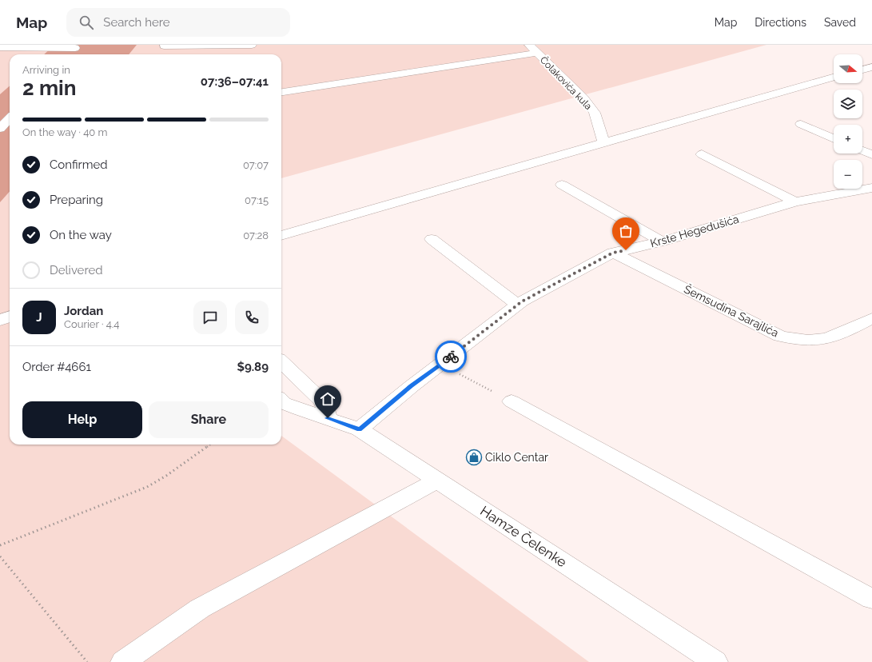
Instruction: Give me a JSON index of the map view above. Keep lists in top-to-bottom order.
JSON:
{
  "streets": {
    "street": [
      "Čolakovića kula",
      "Krste Hegedušića",
      "Šemsudina Sarajlića",
      "Hamze Čelenke"
    ]
  },
  "crossings": [
    ["Krste Hegedušića", "Šemsudina Sarajlića"],
    ["Krste Hegedušića", "Hamze Čelenke"]
  ],
  "places": {
    "shop": ["Ciklo Centar"]
  },
  "north": "right",
  "page": {
    "header": "Map",
    "search": "Search here",
    "nav": ["Map", "Directions", "Saved"],
    "map_buttons": ["+", "−"],
    "heading": ["2 min", "Arriving in", "07:36–07:41"],
    "panel": [
      "Jordan",
      "Courier · 4.4",
      "Order #4661",
      "$9.89"
    ],
    "bar": "On the way · 40 m",
    "list": [
      ["Confirmed", "07:07"],
      ["Preparing", "07:15"],
      ["On the way", "07:28"],
      "Delivered"
    ],
    "round": "J",
    "buttons": ["Help", "Share"]
  }
}
